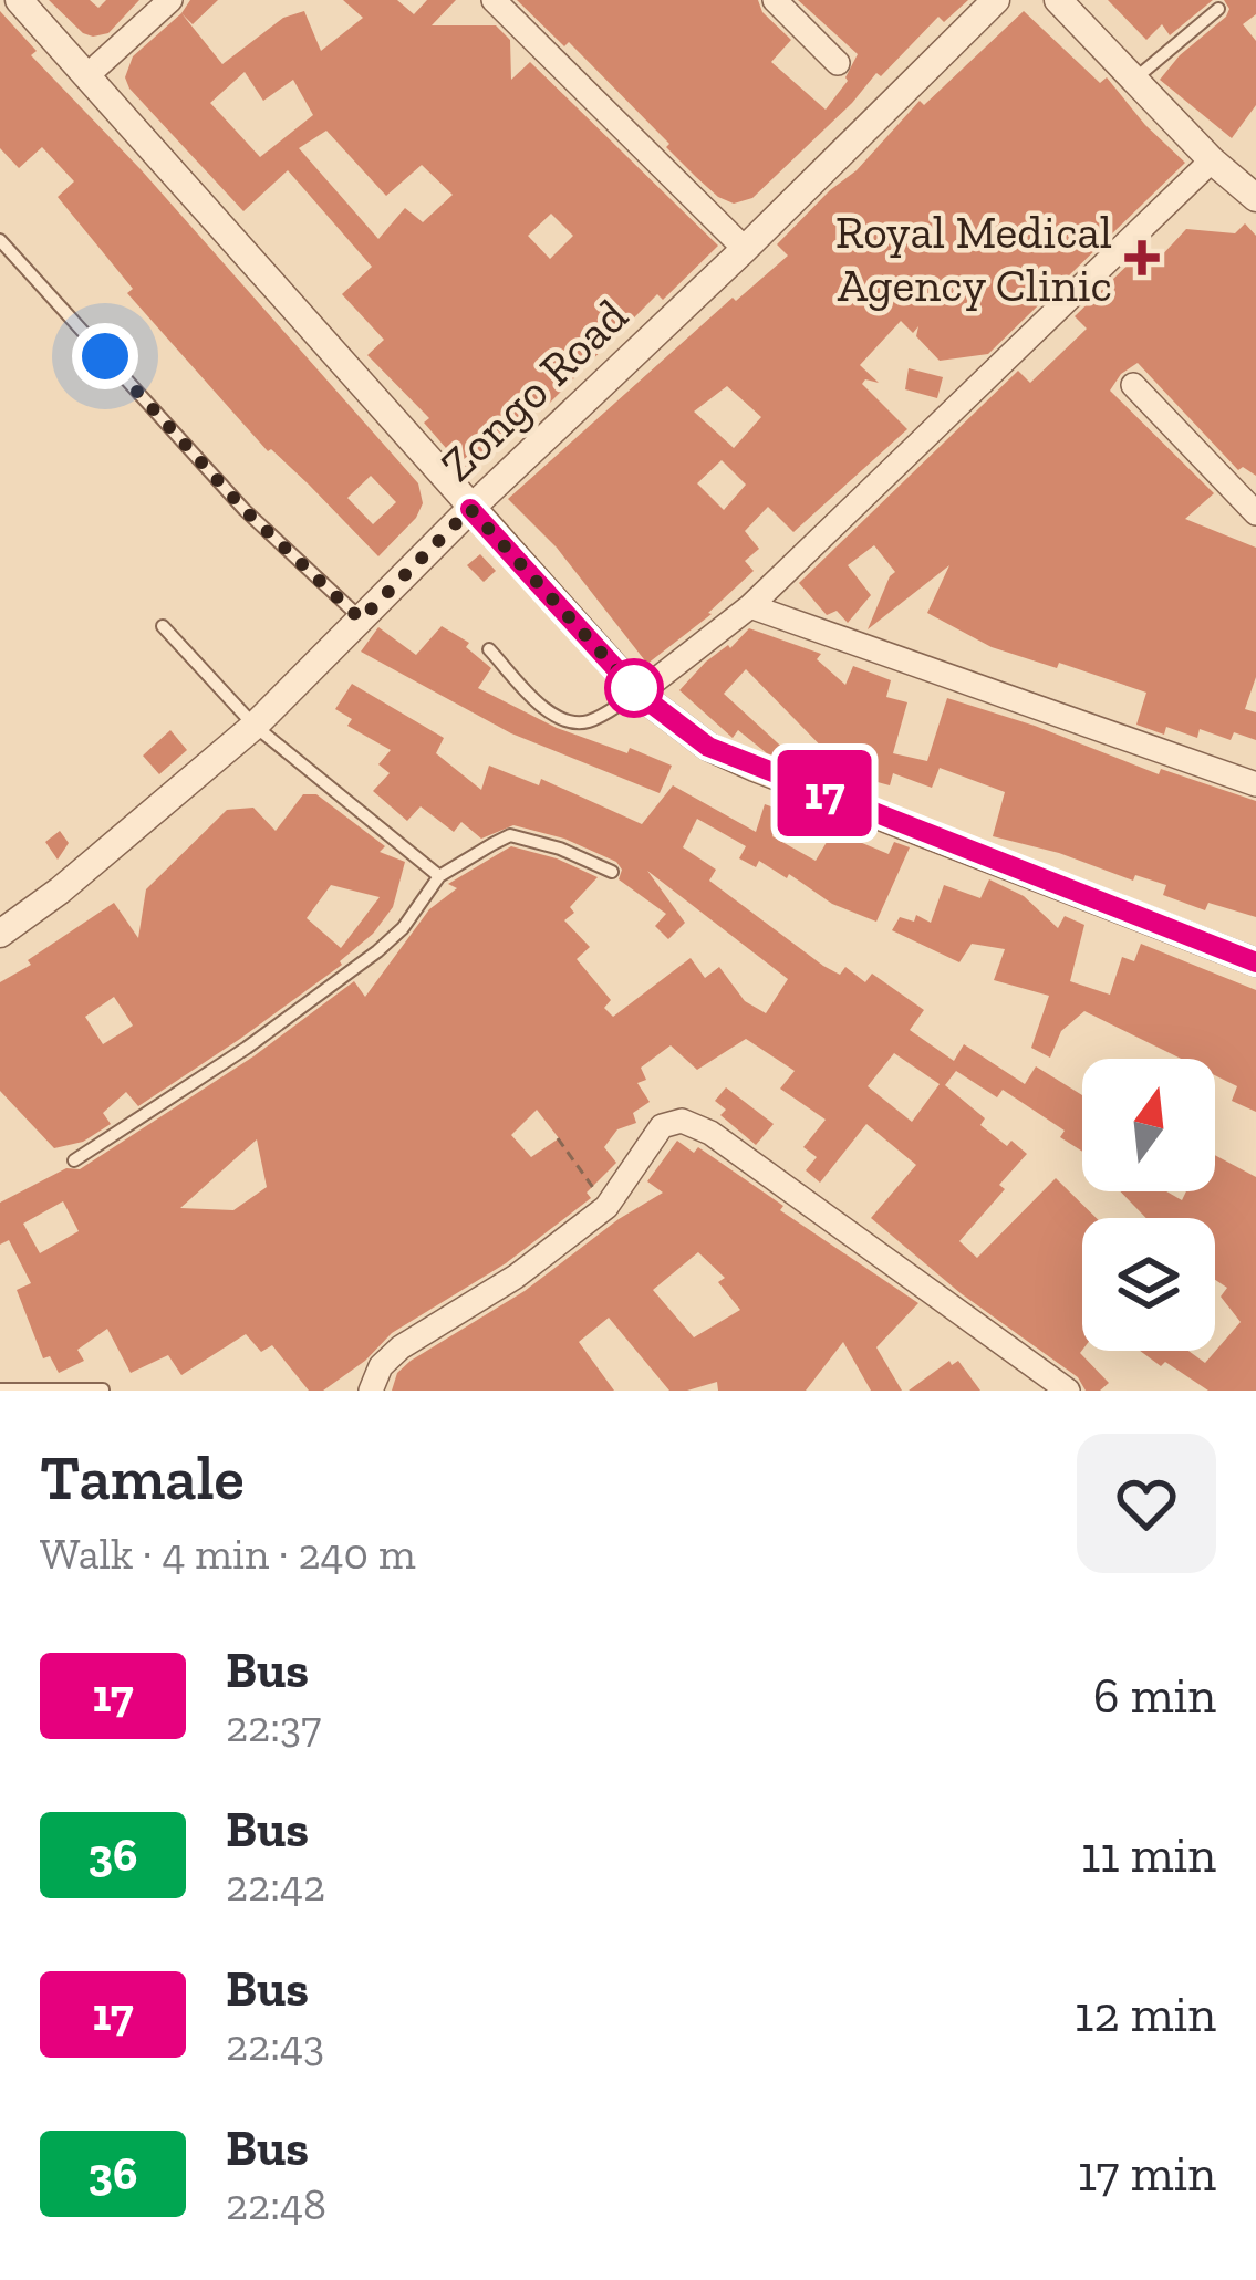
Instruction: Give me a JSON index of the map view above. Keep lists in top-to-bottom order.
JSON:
{
  "streets": {
    "street": ["Zongo Road"]
  },
  "places": {
    "health": ["Royal Medical Agency Clinic"]
  },
  "lines": ["bus line 17"],
  "north": "top",
  "page": {
    "on_map": "17",
    "heading": ["Tamale", "Walk · 4 min · 240 m"],
    "list": [
      {
        "mark": "17",
        "name": "Bus",
        "note": "22:37",
        "value": "6 min"
      },
      {
        "mark": "36",
        "name": "Bus",
        "note": "22:42",
        "value": "11 min"
      },
      {
        "mark": "17",
        "name": "Bus",
        "note": "22:43",
        "value": "12 min"
      },
      {
        "mark": "36",
        "name": "Bus",
        "note": "22:48",
        "value": "17 min"
      }
    ]
  }
}
